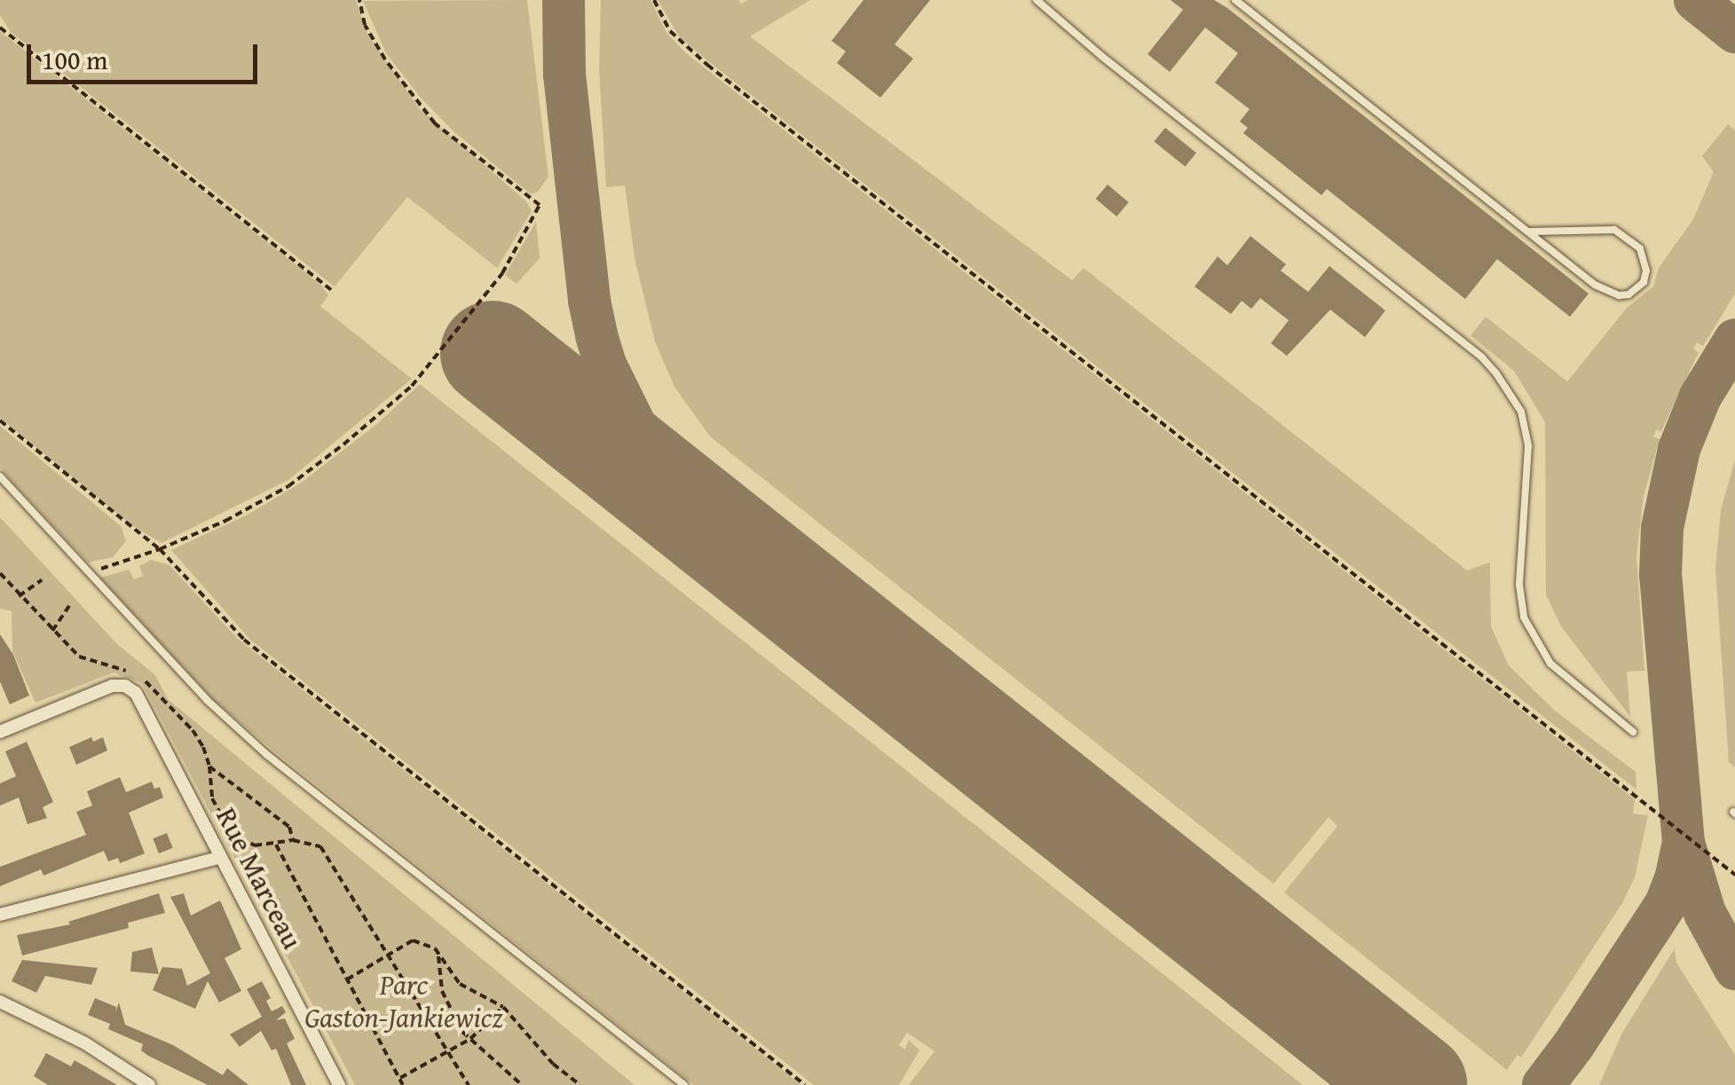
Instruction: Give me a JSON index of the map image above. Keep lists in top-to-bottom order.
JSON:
{
  "streets": {
    "street": ["Rue Marceau"]
  },
  "parks": ["Parc Gaston-Jankiewicz"],
  "scale_bar": "100 m"
}
